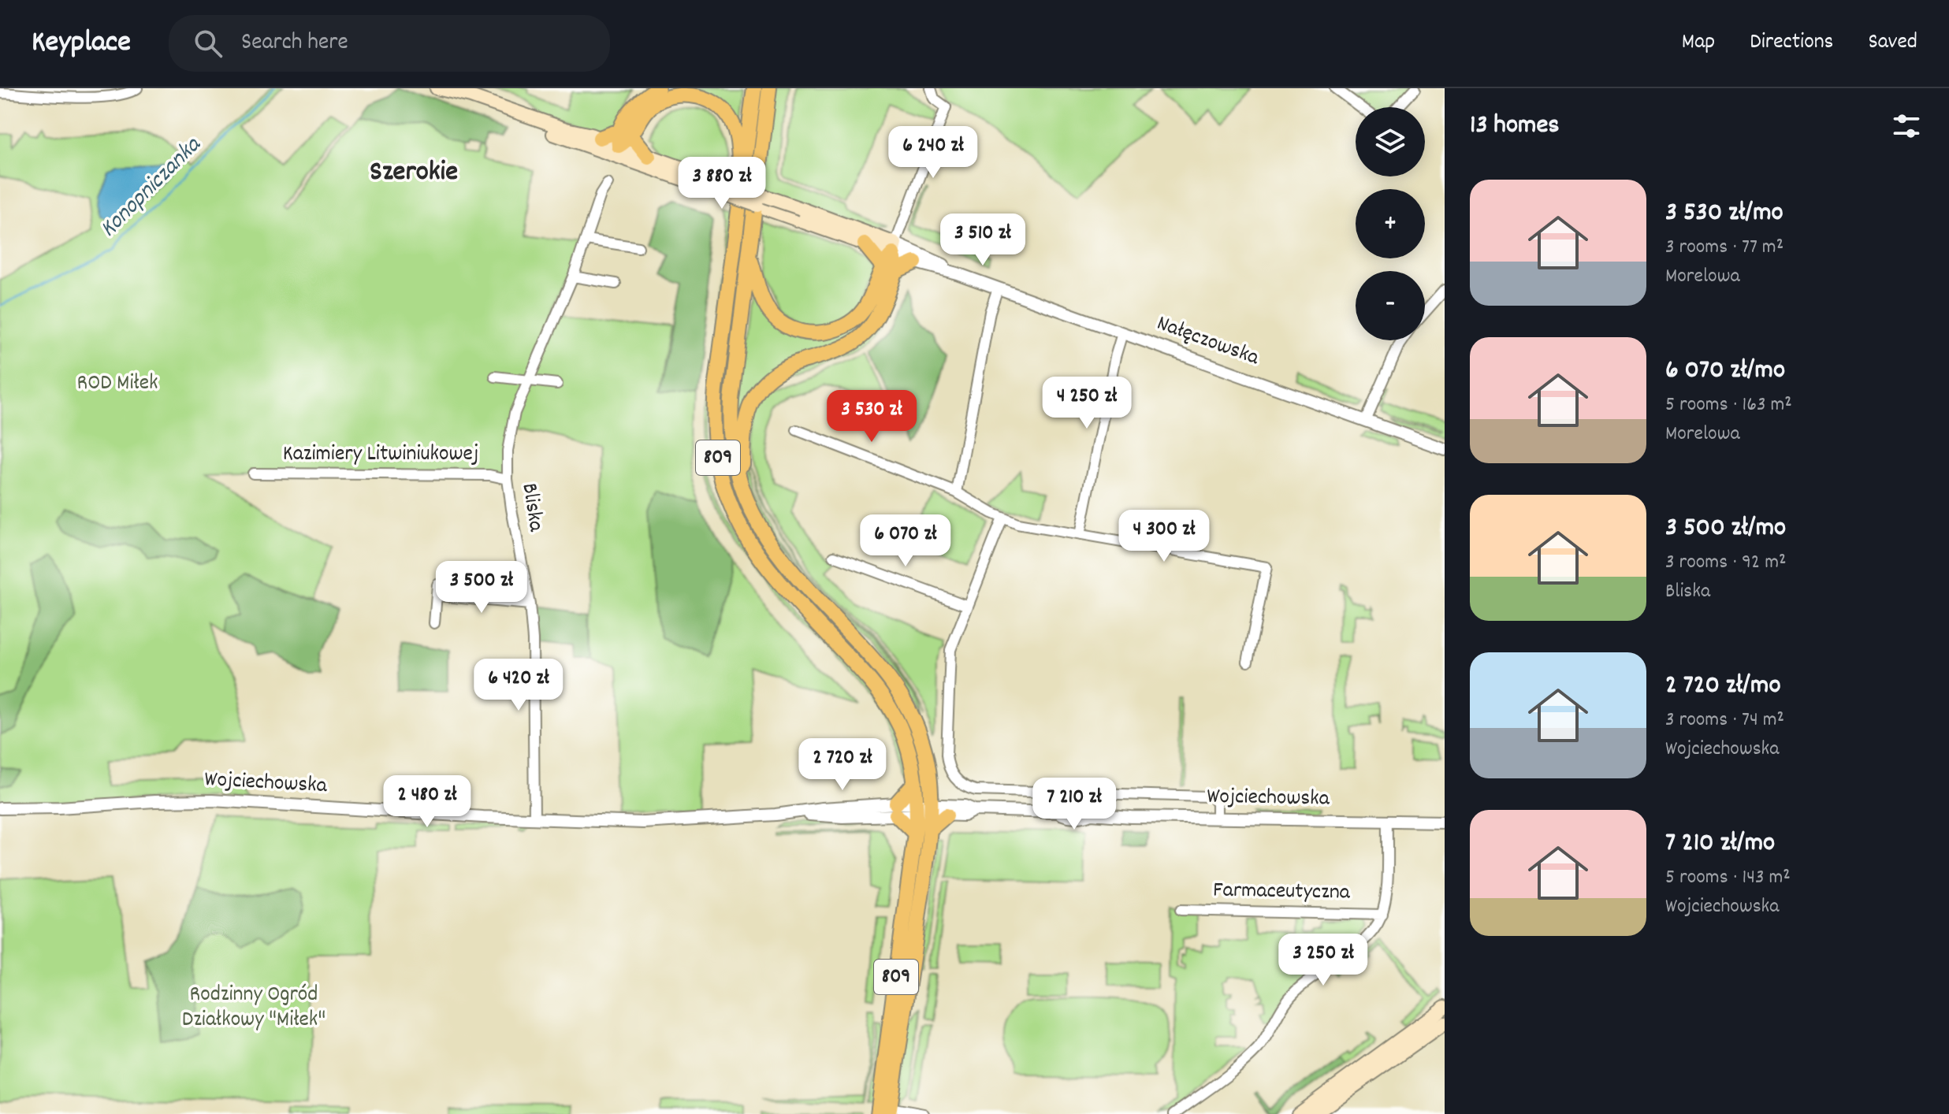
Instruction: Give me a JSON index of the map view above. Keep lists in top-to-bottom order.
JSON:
{
  "streets": {
    "main road": ["Nałęczowska", "809"],
    "street": [
      "Kazimiery Litwiniukowej",
      "Bliska",
      "Wojciechowska",
      "Farmaceutyczna"
    ]
  },
  "crossings": [
    ["Kazimiery Litwiniukowej", "Bliska"],
    ["809", "Wojciechowska"],
    ["Bliska", "Wojciechowska"]
  ],
  "districts": ["Szerokie"],
  "water": ["Konopniczanka"],
  "parks": ["ROD Miłek", "Rodzinny Ogród Działkowy \"Miłek\""],
  "page": {
    "header": "Keyplace",
    "search": "Search here",
    "nav": ["Map", "Directions", "Saved"],
    "heading": "13 homes",
    "map_buttons": ["+", "−"],
    "price": [
      "6 240 zł",
      "3 880 zł",
      "3 510 zł",
      "4 250 zł",
      "3 530 zł",
      "4 300 zł",
      "6 070 zł",
      "3 500 zł",
      "6 420 zł",
      "2 720 zł",
      "2 480 zł",
      "7 210 zł",
      "3 250 zł"
    ],
    "list": [
      {
        "name": "3 530 zł/mo",
        "note": "3 rooms · 77 m² · Morelowa"
      },
      {
        "name": "6 070 zł/mo",
        "note": "5 rooms · 163 m² · Morelowa"
      },
      {
        "name": "3 500 zł/mo",
        "note": "3 rooms · 92 m² · Bliska"
      },
      {
        "name": "2 720 zł/mo",
        "note": "3 rooms · 74 m² · Wojciechowska"
      },
      {
        "name": "7 210 zł/mo",
        "note": "5 rooms · 143 m² · Wojciechowska"
      }
    ]
  }
}
